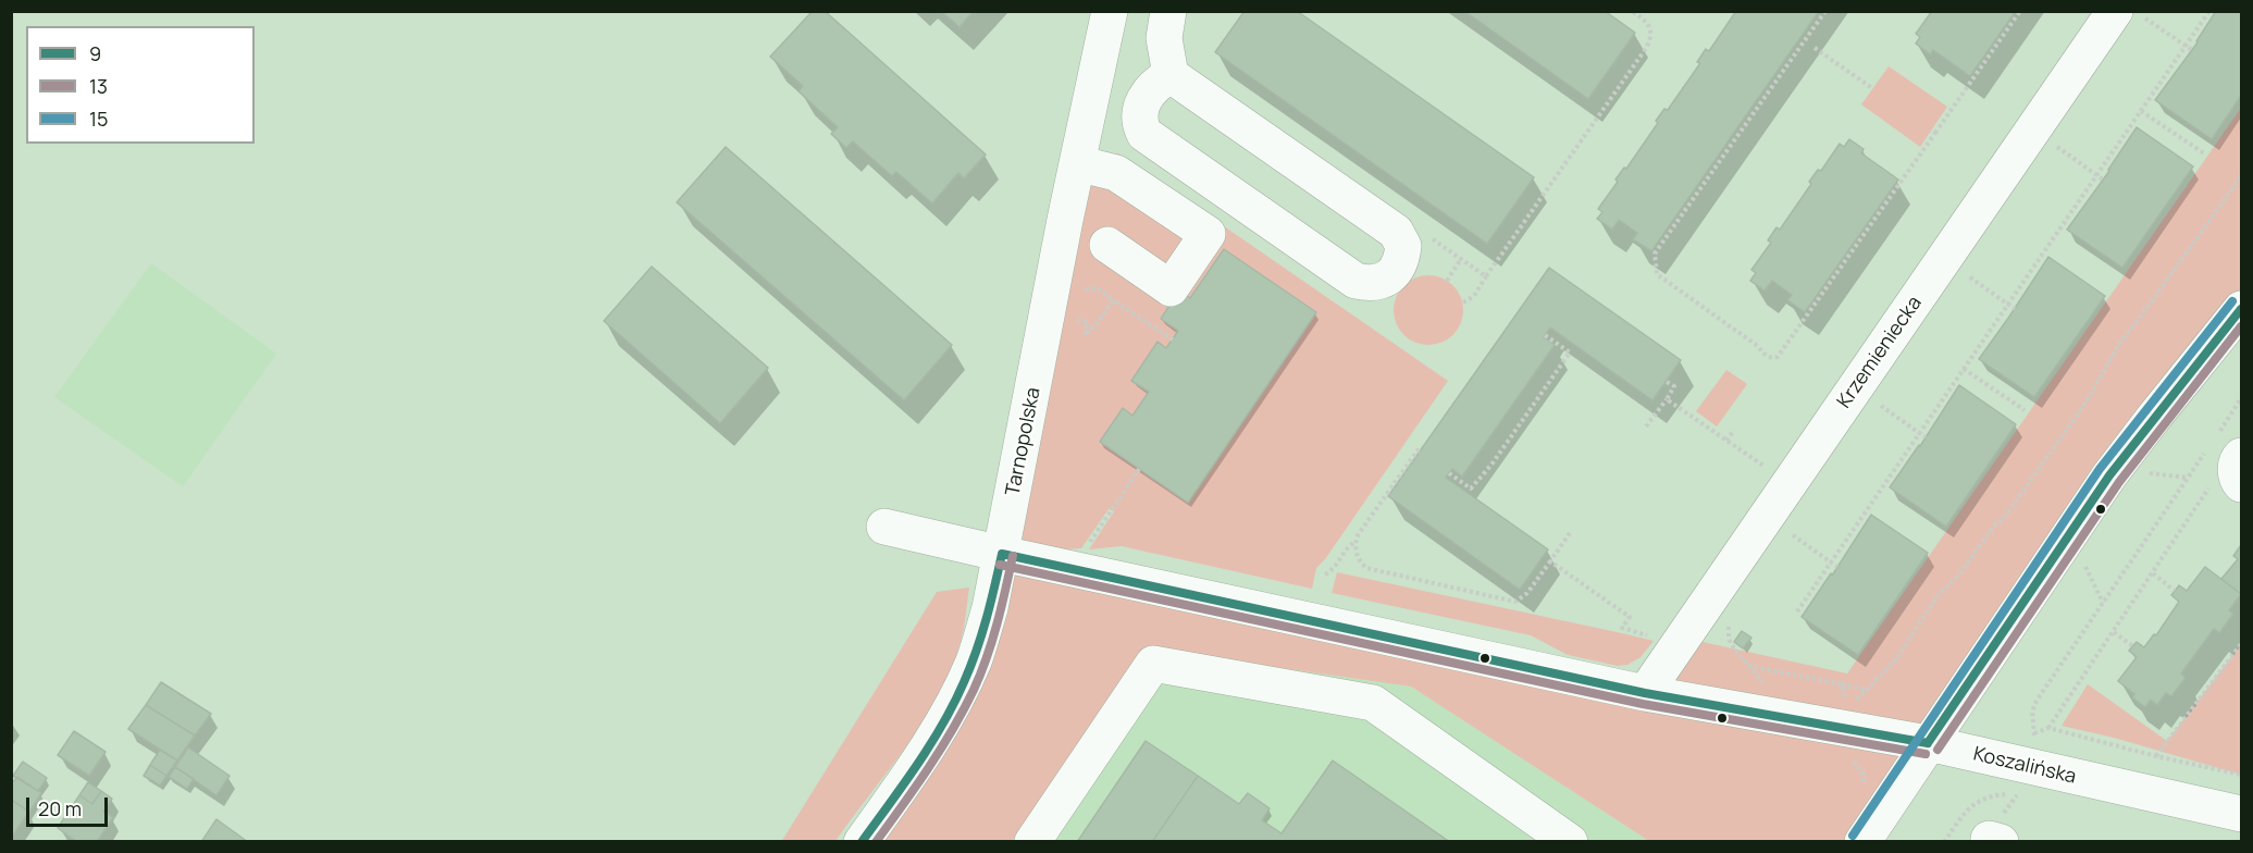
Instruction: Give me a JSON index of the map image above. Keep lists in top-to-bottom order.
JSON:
{
  "streets": {
    "street": ["Krzemieniecka", "Tarnopolska", "Koszalińska"]
  },
  "crossings": [
    ["Krzemieniecka", "Koszalińska"],
    ["Tarnopolska", "Koszalińska"]
  ],
  "lines": ["transit line 15", "transit line 9", "transit line 13"],
  "legend": ["9", "13", "15"],
  "scale_bar": "20 m"
}
